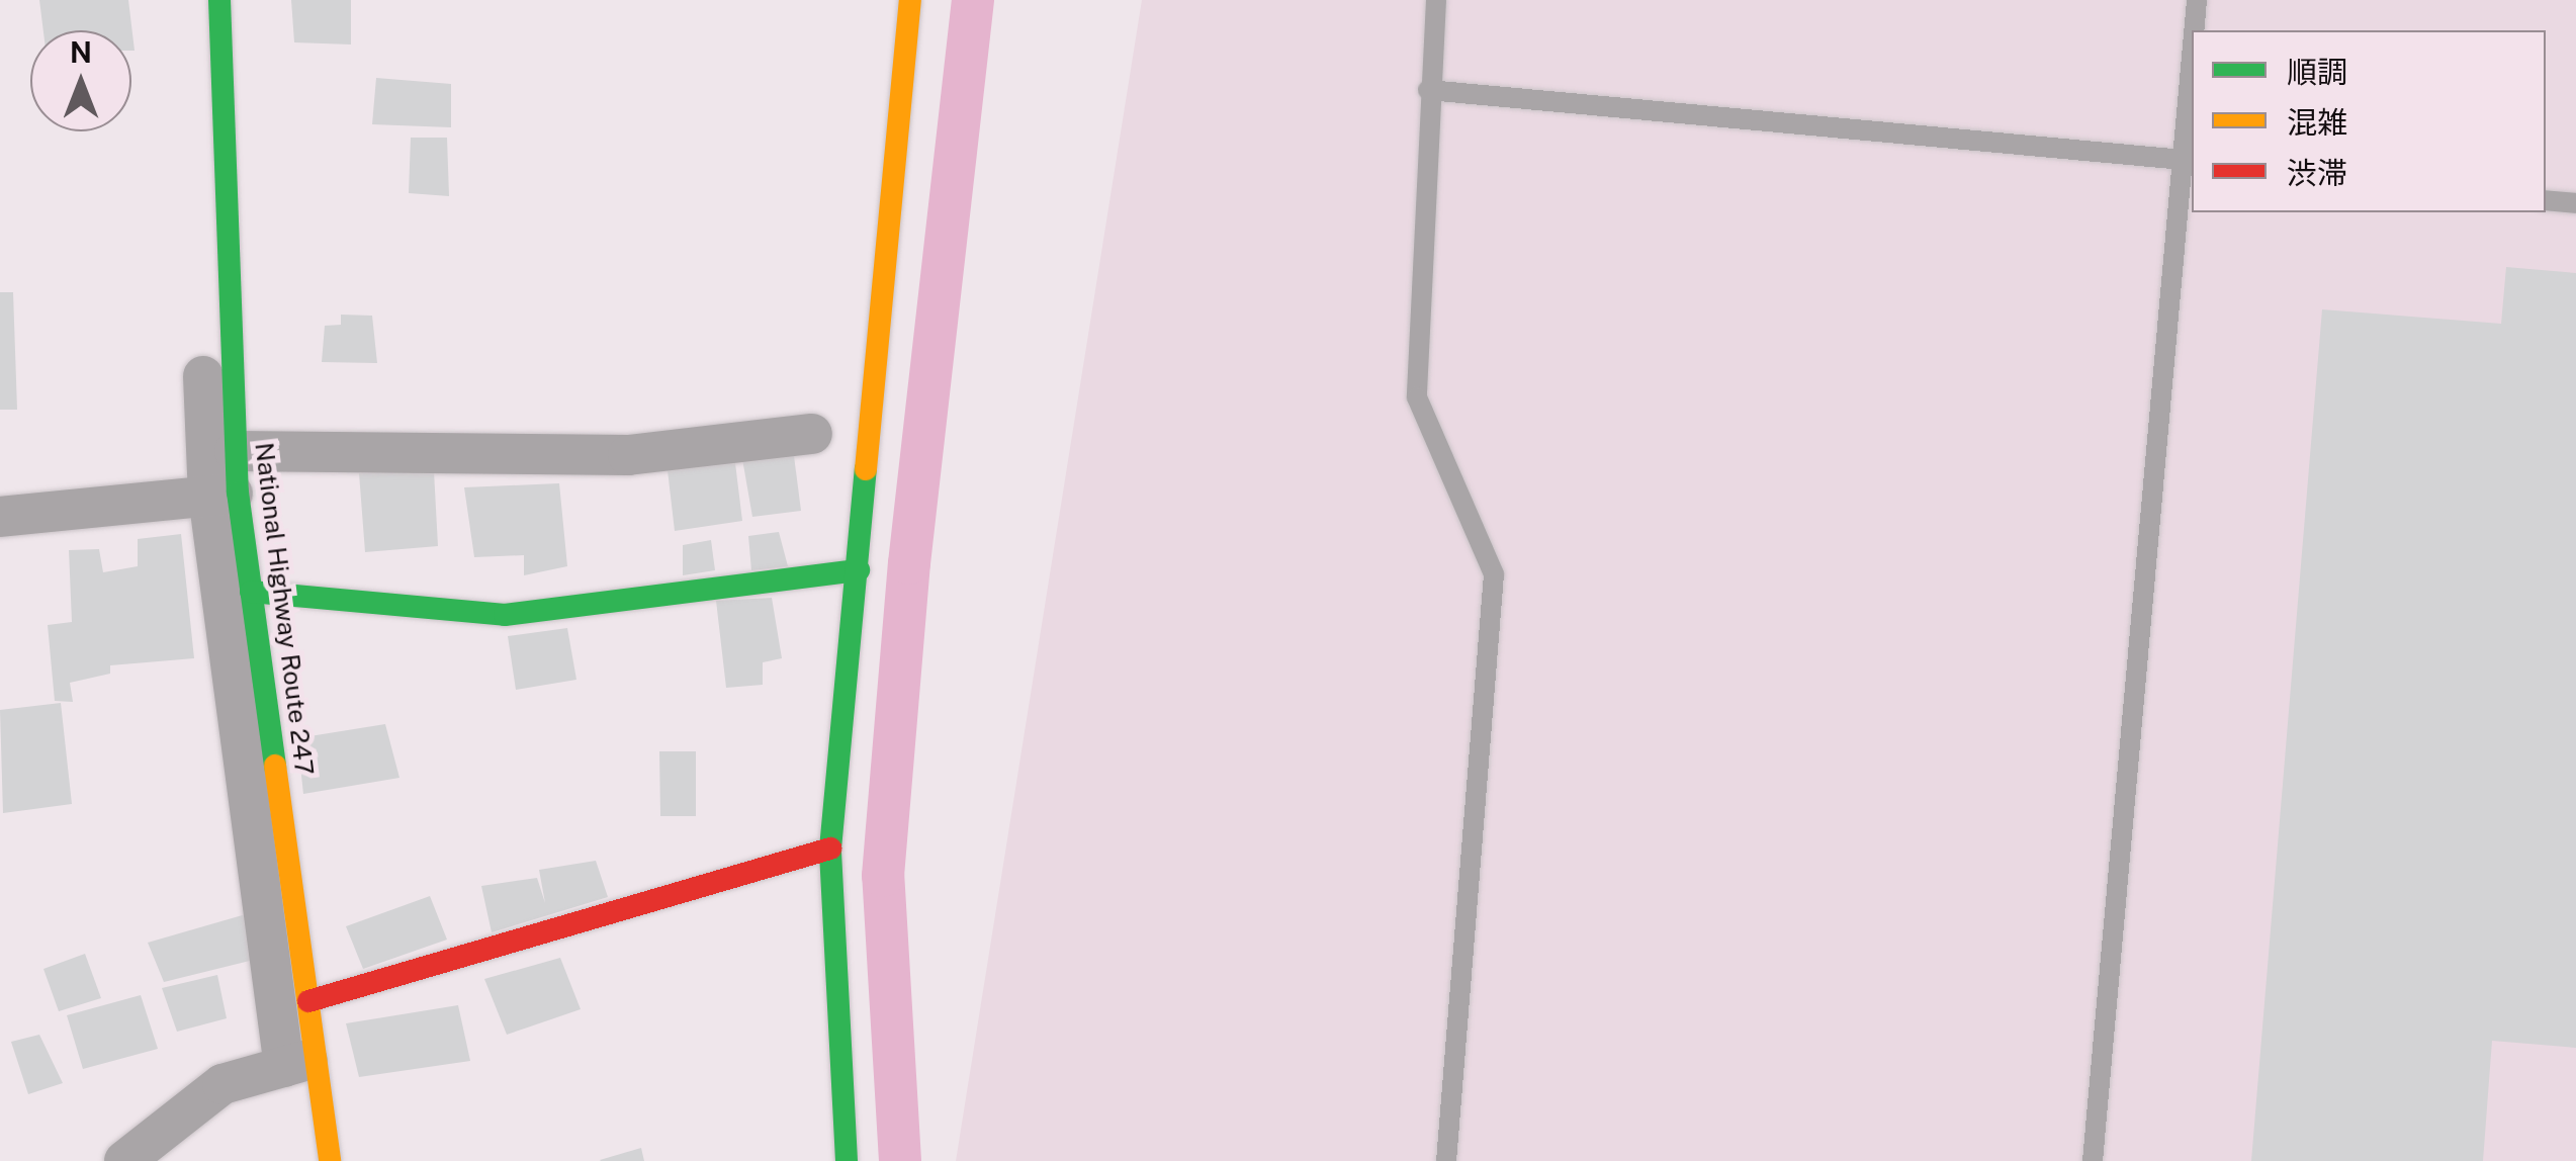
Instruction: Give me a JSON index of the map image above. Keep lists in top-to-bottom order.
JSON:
{
  "streets": {
    "main road": ["National Highway Route 247"]
  },
  "legend": ["順調", "混雑", "渋滞"],
  "north": "top"
}
